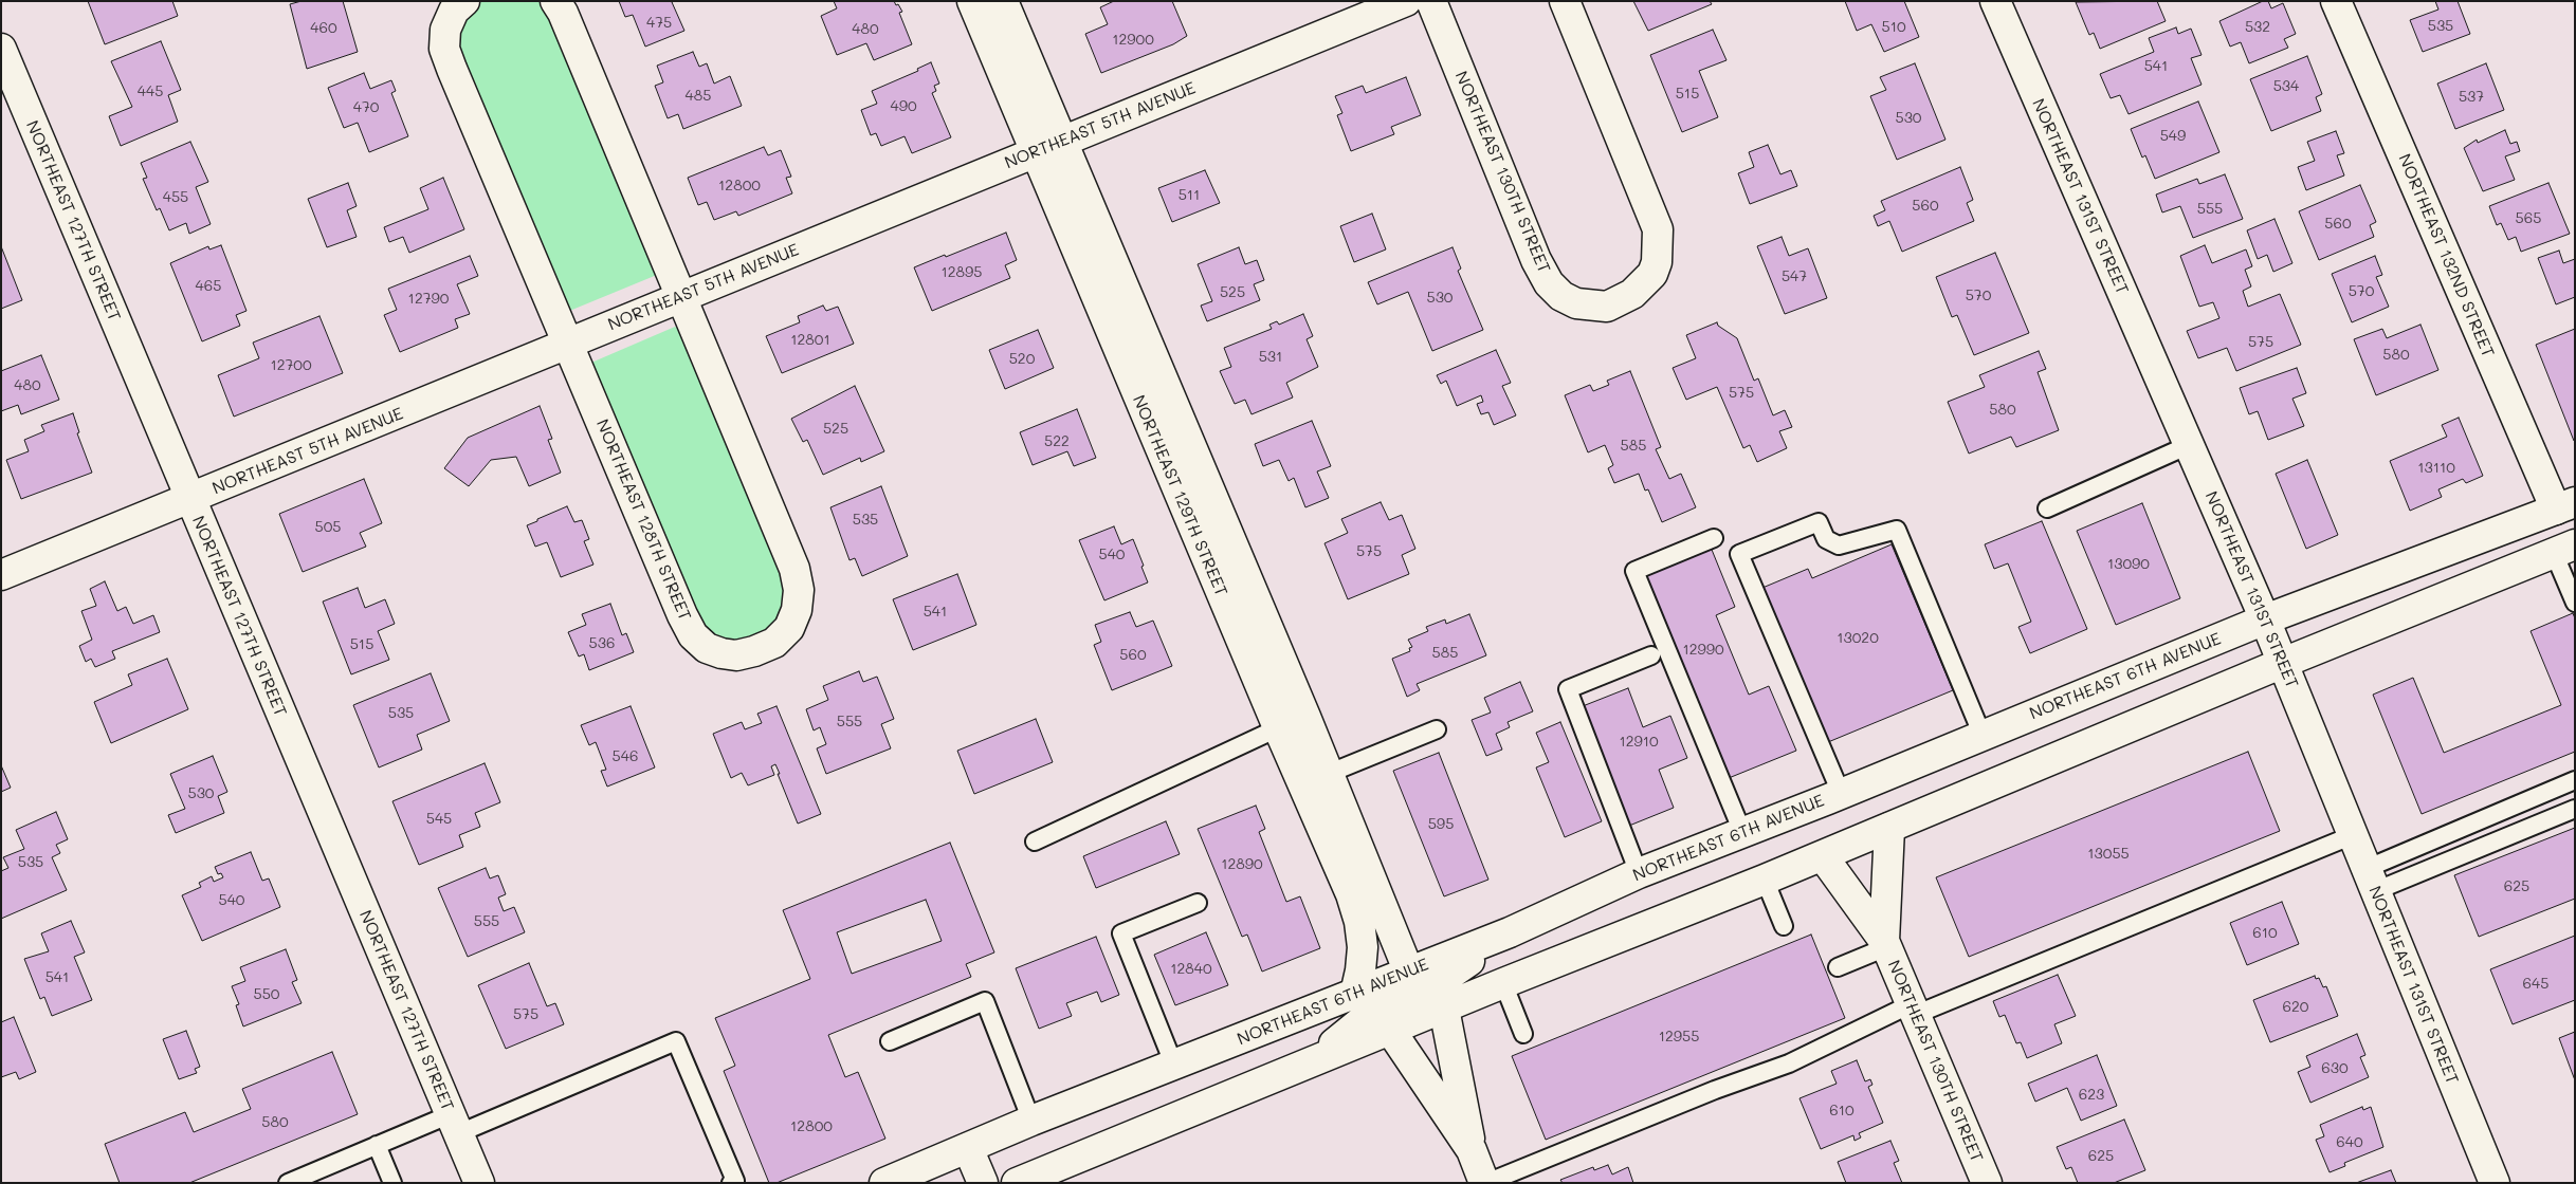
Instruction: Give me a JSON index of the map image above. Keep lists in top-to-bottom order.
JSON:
{
  "streets": {
    "street": [
      "NORTHEAST 5TH AVENUE",
      "NORTHEAST 130TH STREET",
      "NORTHEAST 131ST STREET",
      "NORTHEAST 127TH STREET",
      "NORTHEAST 132ND STREET",
      "NORTHEAST 129TH STREET",
      "NORTHEAST 128TH STREET",
      "NORTHEAST 6TH AVENUE"
    ]
  },
  "crossings": [
    ["NORTHEAST 5TH AVENUE", "NORTHEAST 127TH STREET"],
    ["NORTHEAST 5TH AVENUE", "NORTHEAST 129TH STREET"],
    ["NORTHEAST 5TH AVENUE", "NORTHEAST 128TH STREET"],
    ["NORTHEAST 131ST STREET", "NORTHEAST 6TH AVENUE"],
    ["NORTHEAST 132ND STREET", "NORTHEAST 6TH AVENUE"],
    ["NORTHEAST 129TH STREET", "NORTHEAST 6TH AVENUE"]
  ],
  "house_numbers": [
    "475",
    "535",
    "510",
    "532",
    "460",
    "480",
    "12900",
    "541",
    "534",
    "445",
    "515",
    "485",
    "537",
    "490",
    "470",
    "530",
    "549",
    "12800",
    "511",
    "455",
    "560",
    "555",
    "565",
    "560",
    "12895",
    "547",
    "465",
    "570",
    "525",
    "570",
    "530",
    "12790",
    "12801",
    "575",
    "580",
    "531",
    "520",
    "12700",
    "480",
    "575",
    "580",
    "525",
    "522",
    "585",
    "13110",
    "535",
    "505",
    "575",
    "540",
    "13090",
    "541",
    "13020",
    "536",
    "515",
    "12990",
    "585",
    "560",
    "535",
    "555",
    "12910",
    "546",
    "530",
    "545",
    "595",
    "13055",
    "535",
    "12890",
    "625",
    "540",
    "555",
    "610",
    "12840",
    "541",
    "645",
    "550",
    "620",
    "575",
    "12955",
    "630",
    "623",
    "610",
    "580",
    "12800",
    "640",
    "625"
  ]
}
